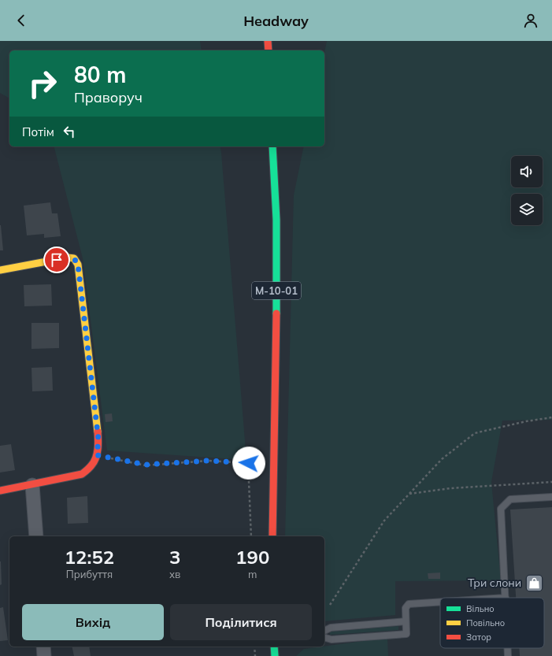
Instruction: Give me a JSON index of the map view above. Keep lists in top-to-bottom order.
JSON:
{
  "streets": {
    "main road": ["М-10-01"]
  },
  "places": {
    "shop": ["Три слони"]
  },
  "legend": ["Вільно", "Повільно", "Затор"],
  "page": {
    "header": "Headway",
    "turn": ["80 m", "Праворуч"],
    "then": "Потім",
    "eta": [
      "12:52",
      "Прибуття",
      "3",
      "хв",
      "190",
      "m"
    ],
    "buttons": ["Вихід", "Поділитися"]
  }
}
